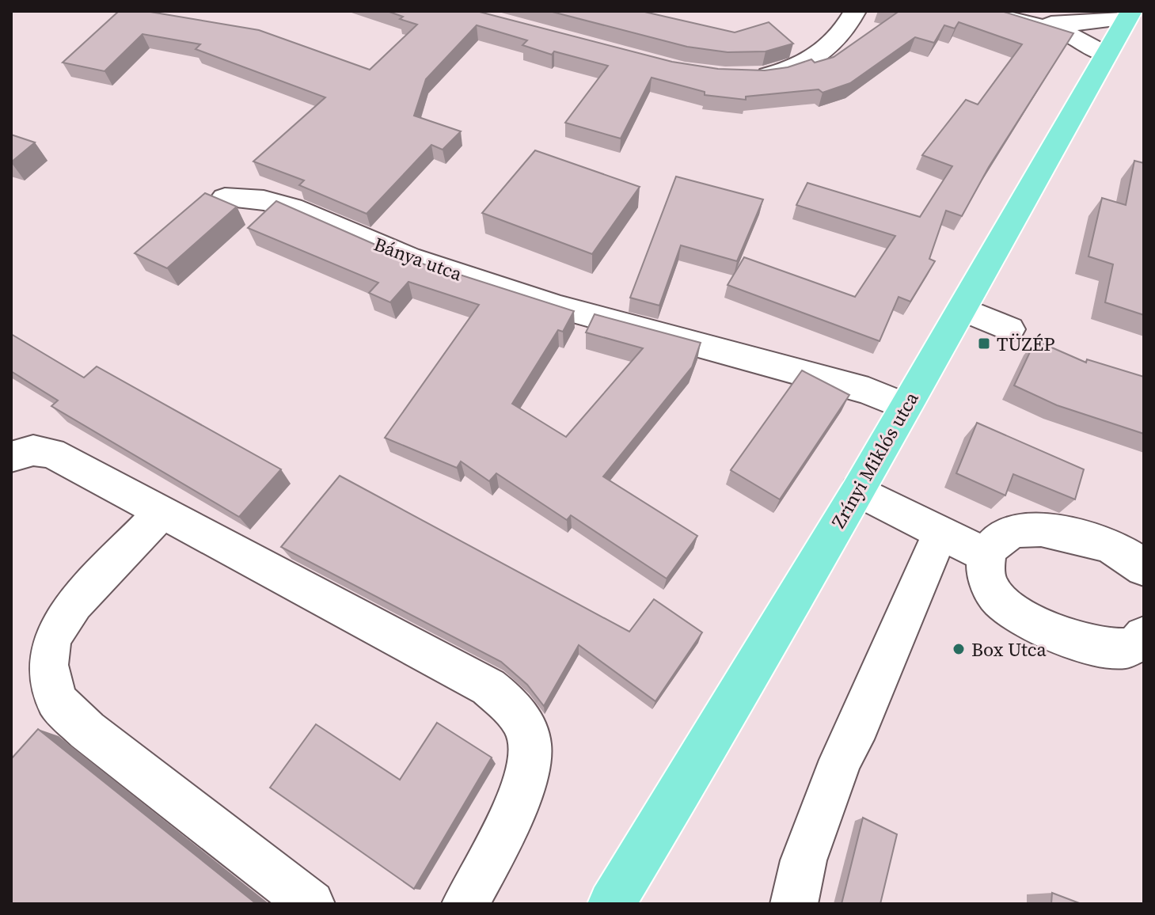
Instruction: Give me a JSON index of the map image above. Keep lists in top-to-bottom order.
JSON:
{
  "streets": {
    "main road": ["Zrínyi Miklós utca"],
    "street": ["Bánya utca"]
  },
  "crossings": [
    ["Bánya utca", "Zrínyi Miklós utca"]
  ],
  "places": {
    "transit": ["TÜZÉP"],
    "other": ["Box Utca"]
  }
}
